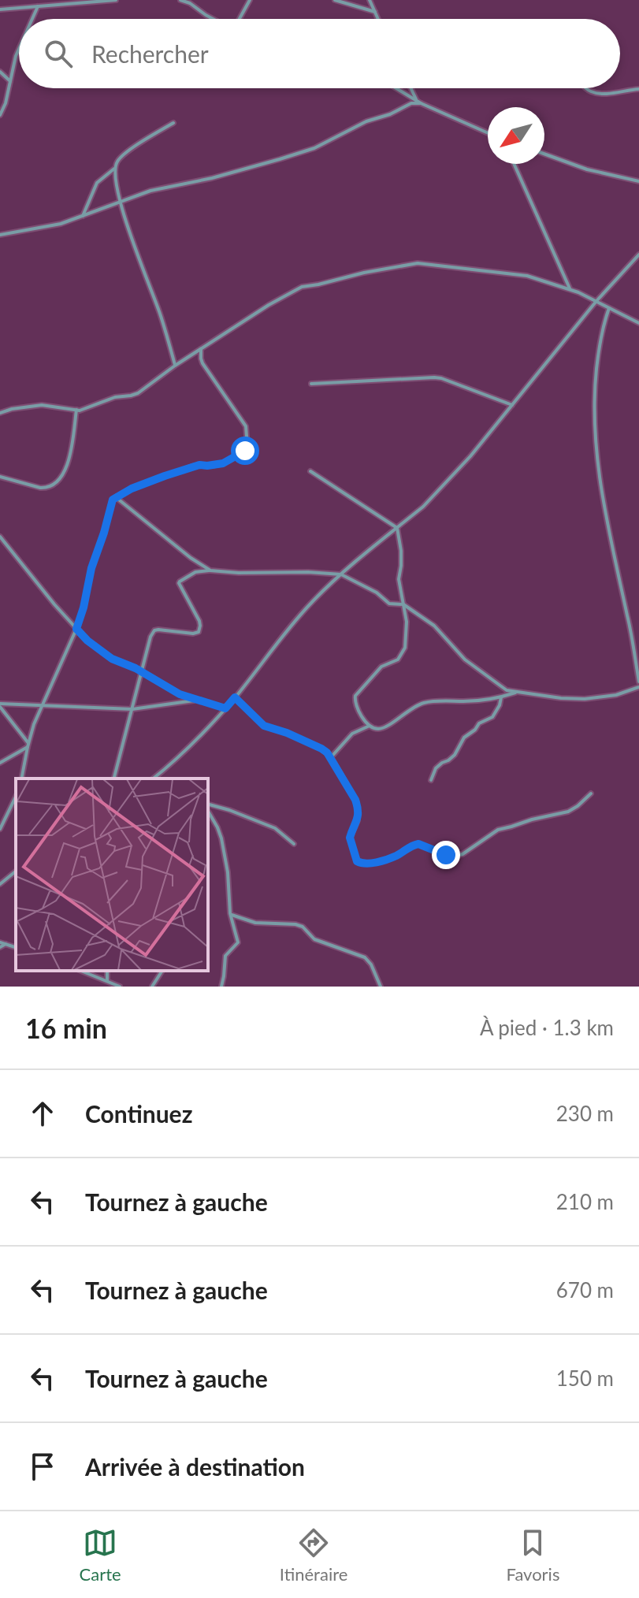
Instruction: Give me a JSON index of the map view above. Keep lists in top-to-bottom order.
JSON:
{
  "north": "bottom left",
  "page": {
    "search": "Rechercher",
    "heading": ["16 min", "À pied · 1.3 km"],
    "list": [
      ["Continuez", "230 m"],
      ["Tournez à gauche", "210 m"],
      ["Tournez à gauche", "670 m"],
      ["Tournez à gauche", "150 m"],
      "Arrivée à destination"
    ],
    "nav": ["Carte", "Itinéraire", "Favoris"]
  }
}
